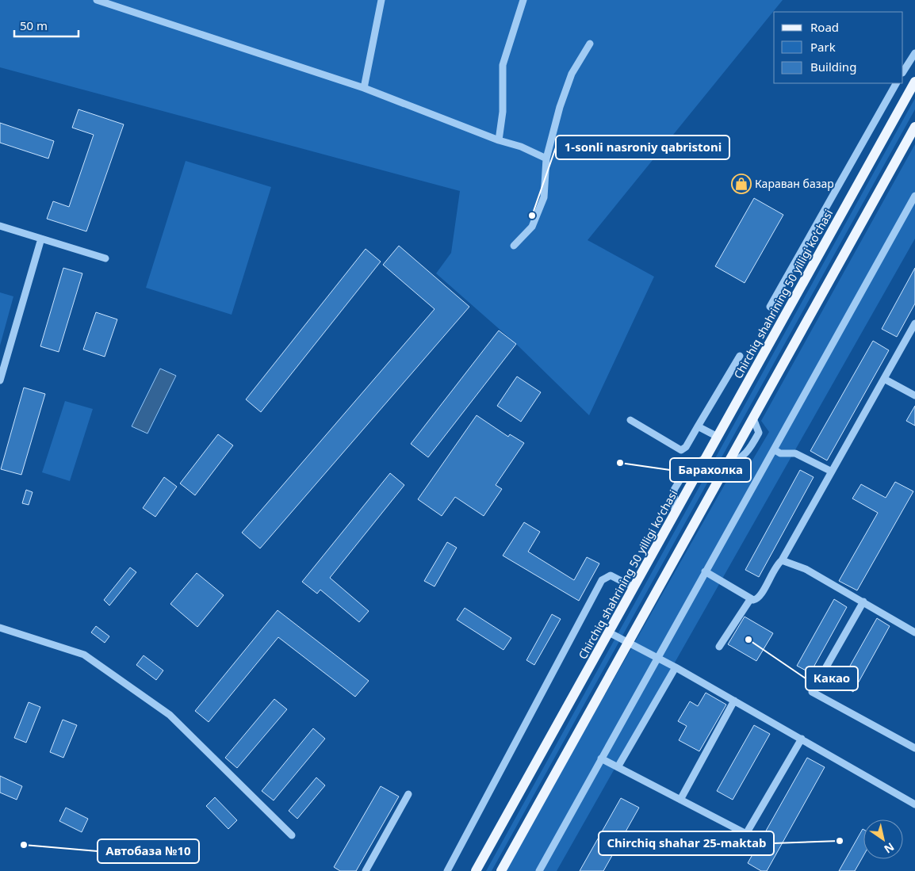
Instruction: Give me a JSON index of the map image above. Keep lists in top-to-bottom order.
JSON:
{
  "streets": {
    "main road": ["Chirchiq shahrining 50 yilligi koʻchasi"]
  },
  "places": {
    "shop": ["Караван базар"],
    "other": [
      "1-sonli nasroniy qabristoni",
      "Барахолка",
      "Какао",
      "Chirchiq shahar 25-maktab",
      "Автобаза №10"
    ]
  },
  "legend": ["Road", "Park", "Building"],
  "scale_bar": "50 m",
  "north": "bottom right"
}
